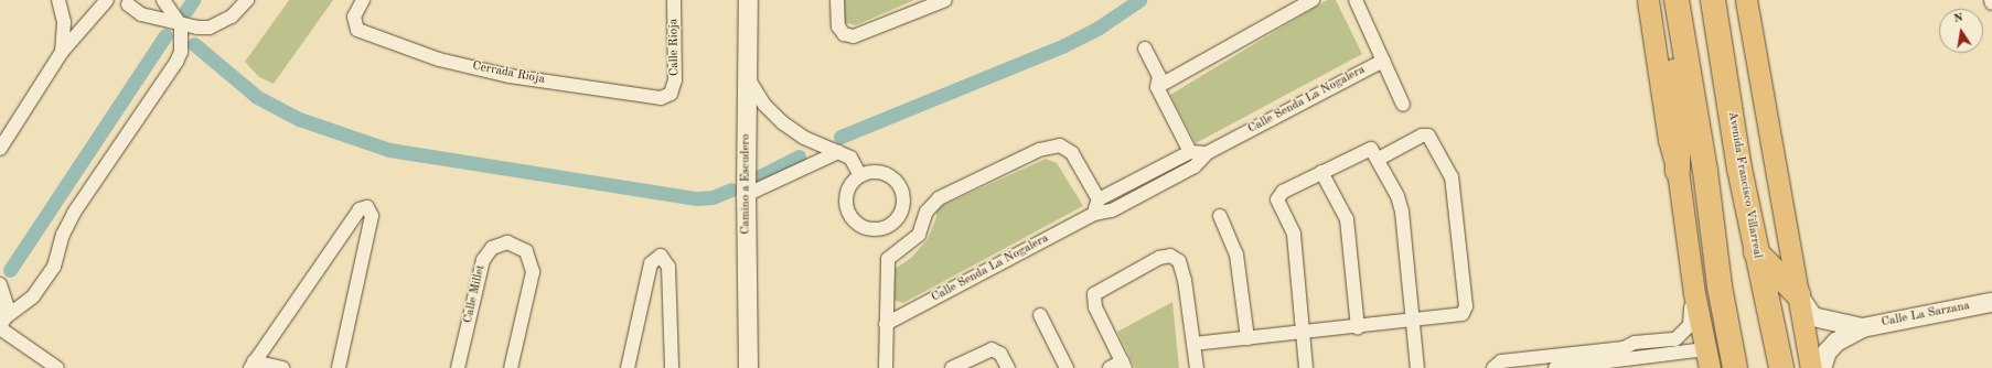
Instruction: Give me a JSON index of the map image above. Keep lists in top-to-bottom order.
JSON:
{
  "streets": {
    "highway": ["Avenida Francisco Villarreal"],
    "street": [
      "Calle Rioja",
      "Cerrada Rioja",
      "Calle Senda La Nogalera",
      "Camino a Escudero",
      "Calle Millet",
      "Calle La Sarzana"
    ]
  },
  "crossings": [
    ["Calle Rioja", "Cerrada Rioja"]
  ],
  "north": "top"
}
